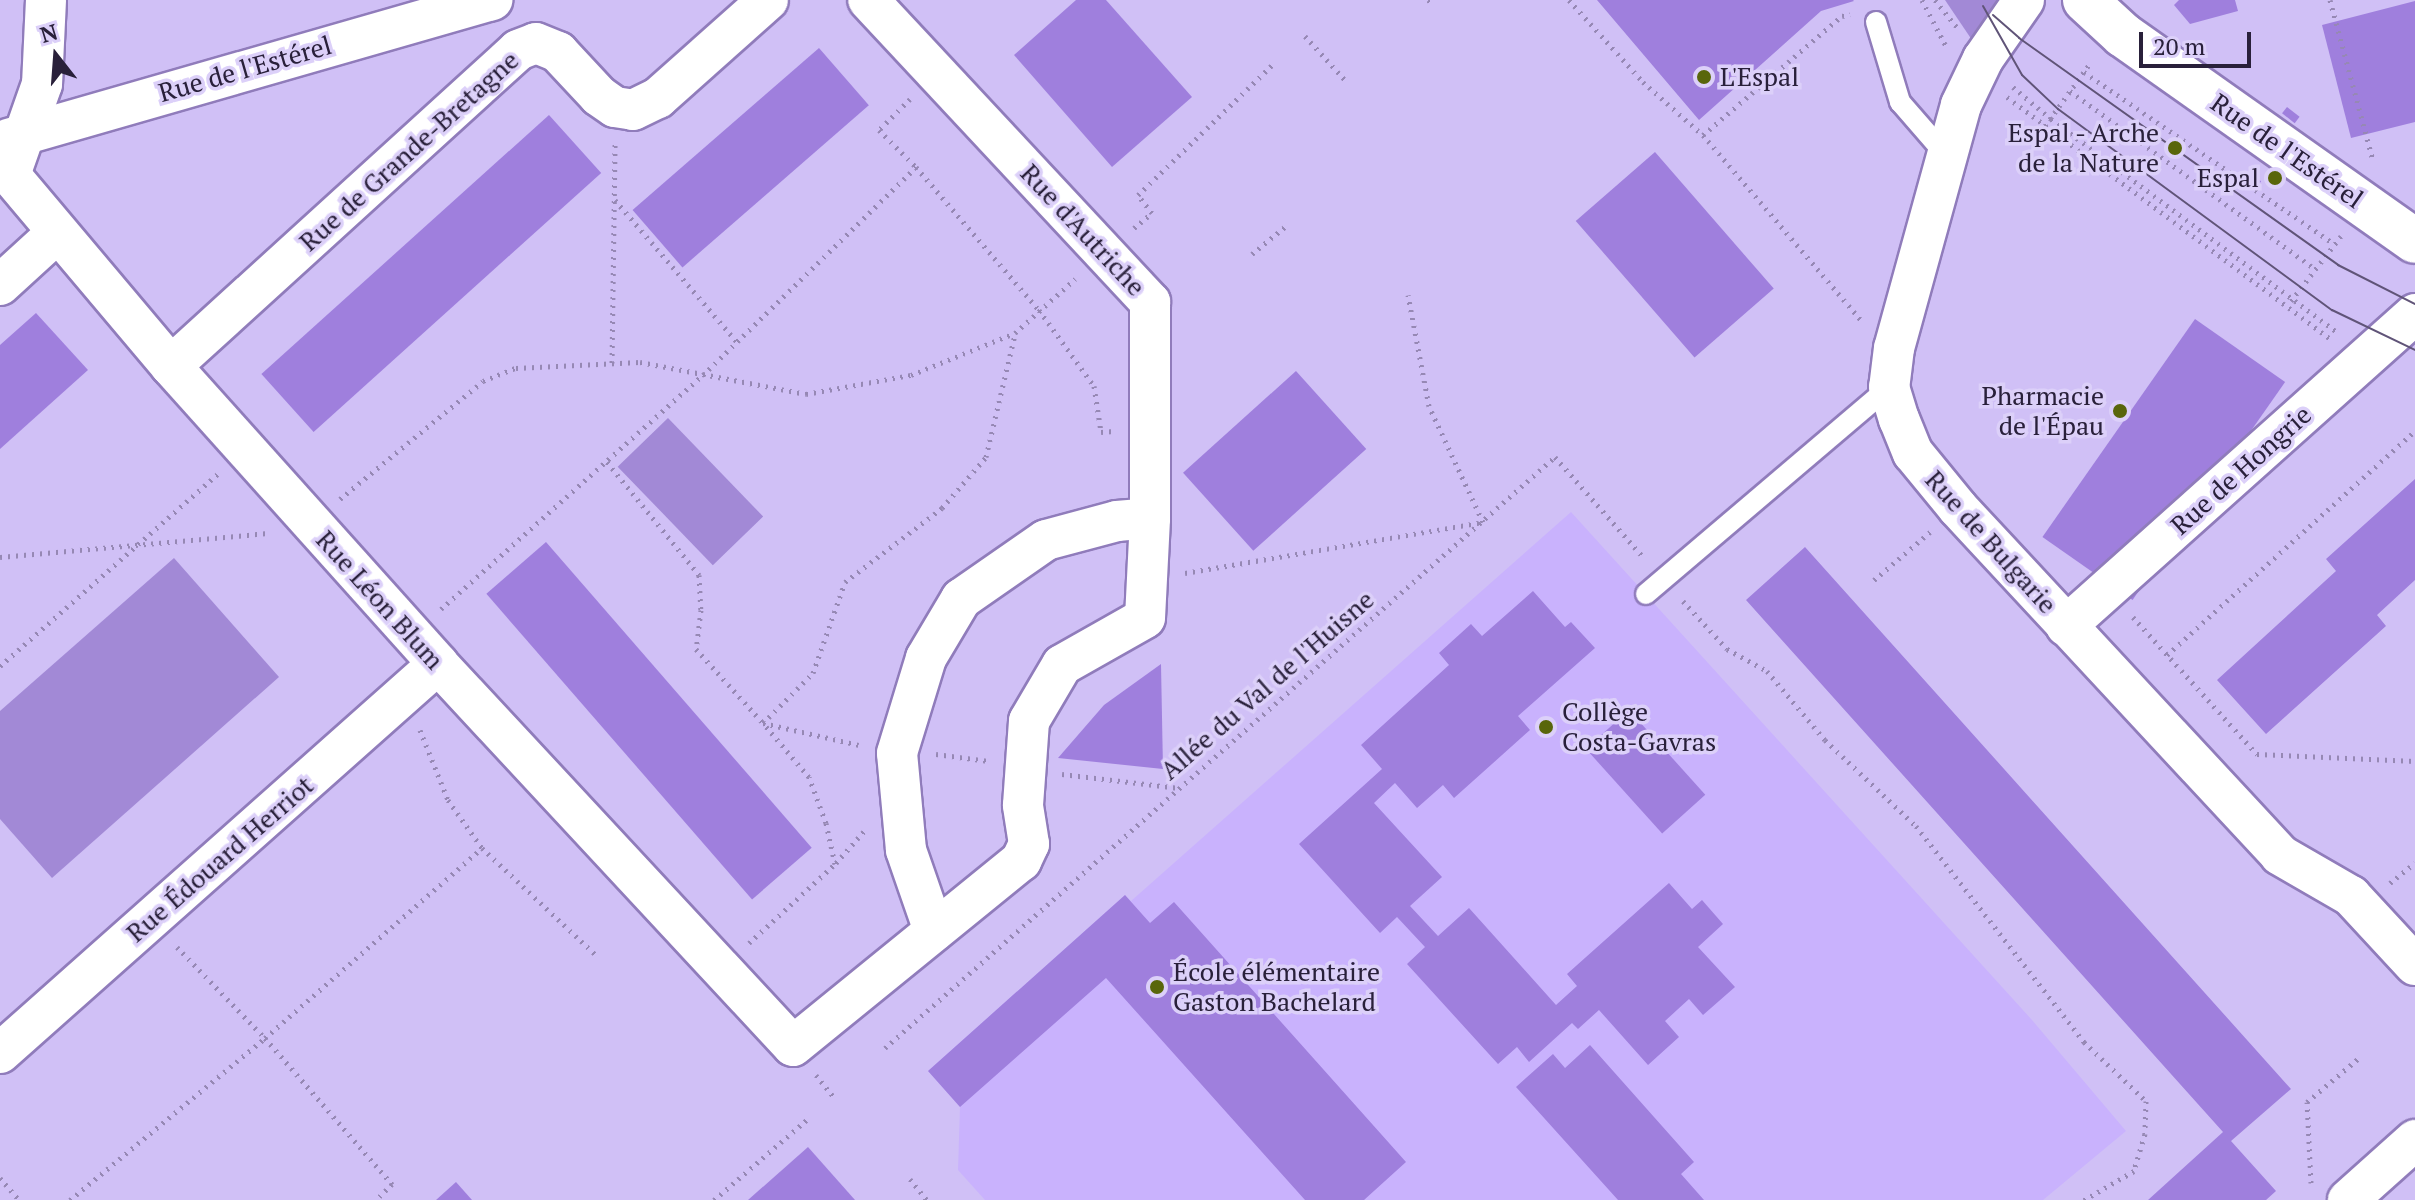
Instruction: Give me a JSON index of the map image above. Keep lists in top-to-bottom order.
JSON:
{
  "streets": {
    "street": [
      "Rue de l'Estérel",
      "Rue de Grande-Bretagne",
      "Rue d'Autriche",
      "Rue de Hongrie",
      "Rue de Bulgarie",
      "Rue Léon Blum",
      "Rue Édouard Herriot"
    ],
    "path": ["Allée du Val de l'Huisne"]
  },
  "crossings": [
    ["Rue de l'Estérel", "Rue Léon Blum"],
    ["Rue de Grande-Bretagne", "Rue Léon Blum"],
    ["Rue d'Autriche", "Rue Léon Blum"],
    ["Rue de Hongrie", "Rue de Bulgarie"],
    ["Rue Léon Blum", "Rue Édouard Herriot"]
  ],
  "places": [
    "L'Espal",
    "Espal - Arche de la Nature",
    "Espal",
    "Pharmacie de l'Épau",
    "Collège Costa-Gavras",
    "École élémentaire Gaston Bachelard"
  ],
  "scale_bar": "20 m",
  "north": "top"
}
